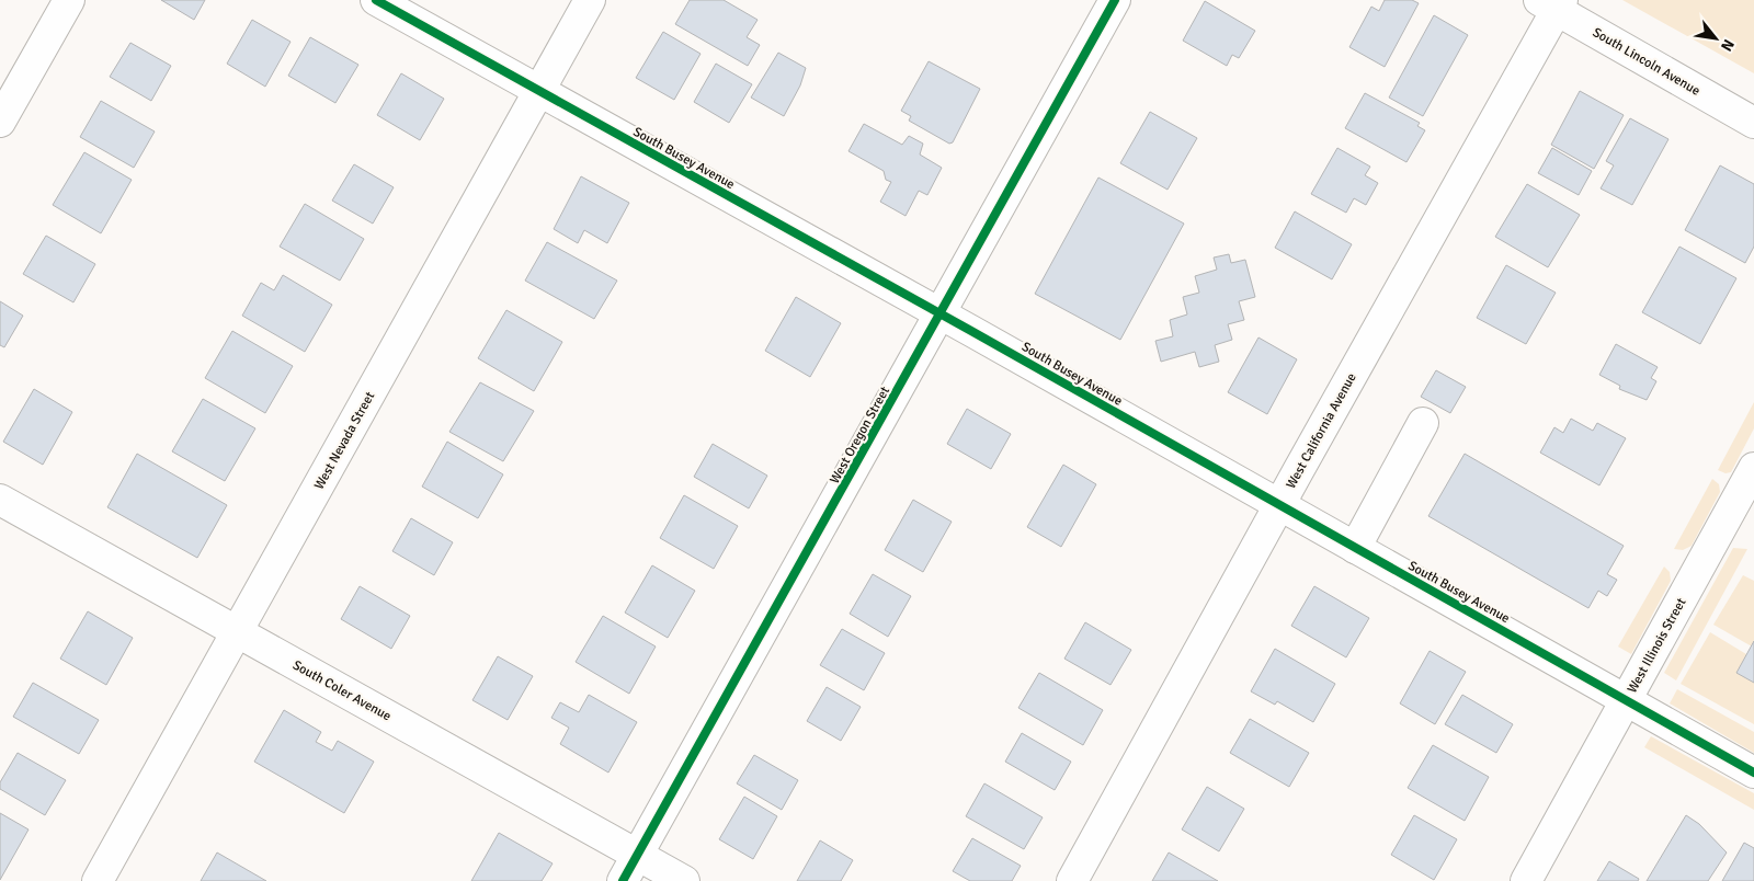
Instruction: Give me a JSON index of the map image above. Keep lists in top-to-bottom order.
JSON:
{
  "streets": {
    "street": [
      "South Lincoln Avenue",
      "South Busey Avenue",
      "West California Avenue",
      "West Oregon Street",
      "West Nevada Street",
      "West Illinois Street",
      "South Coler Avenue"
    ]
  },
  "crossings": [
    ["South Lincoln Avenue", "West California Avenue"],
    ["South Busey Avenue", "West California Avenue"],
    ["South Busey Avenue", "West Oregon Street"],
    ["South Busey Avenue", "West Nevada Street"],
    ["South Busey Avenue", "West Illinois Street"],
    ["West Oregon Street", "South Coler Avenue"],
    ["West Nevada Street", "South Coler Avenue"]
  ],
  "north": "bottom right"
}
